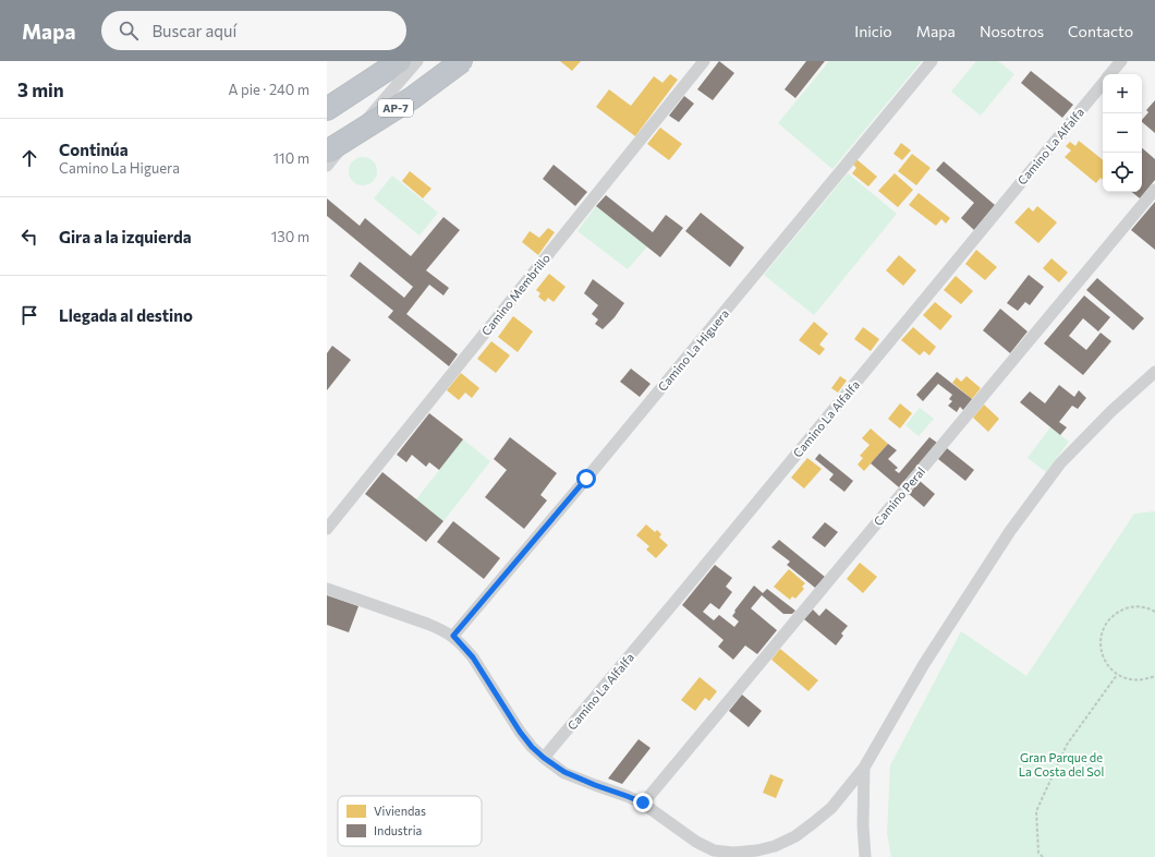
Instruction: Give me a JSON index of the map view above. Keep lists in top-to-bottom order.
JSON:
{
  "streets": {
    "highway": ["AP-7"],
    "street": [
      "Camino La Alfalfa",
      "Camino Membrillo",
      "Camino La Higuera",
      "Camino Peral"
    ]
  },
  "parks": ["Gran Parque de La Costa del Sol"],
  "legend": ["Viviendas", "Industria"],
  "page": {
    "header": "Mapa",
    "search": "Buscar aquí",
    "nav": [
      "Inicio",
      "Mapa",
      "Nosotros",
      "Contacto"
    ],
    "heading": ["3 min", "A pie · 240 m"],
    "map_buttons": ["+", "−"],
    "list": [
      ["Continúa", "Camino La Higuera", "110 m"],
      ["Gira a la izquierda", "130 m"],
      "Llegada al destino"
    ]
  }
}
